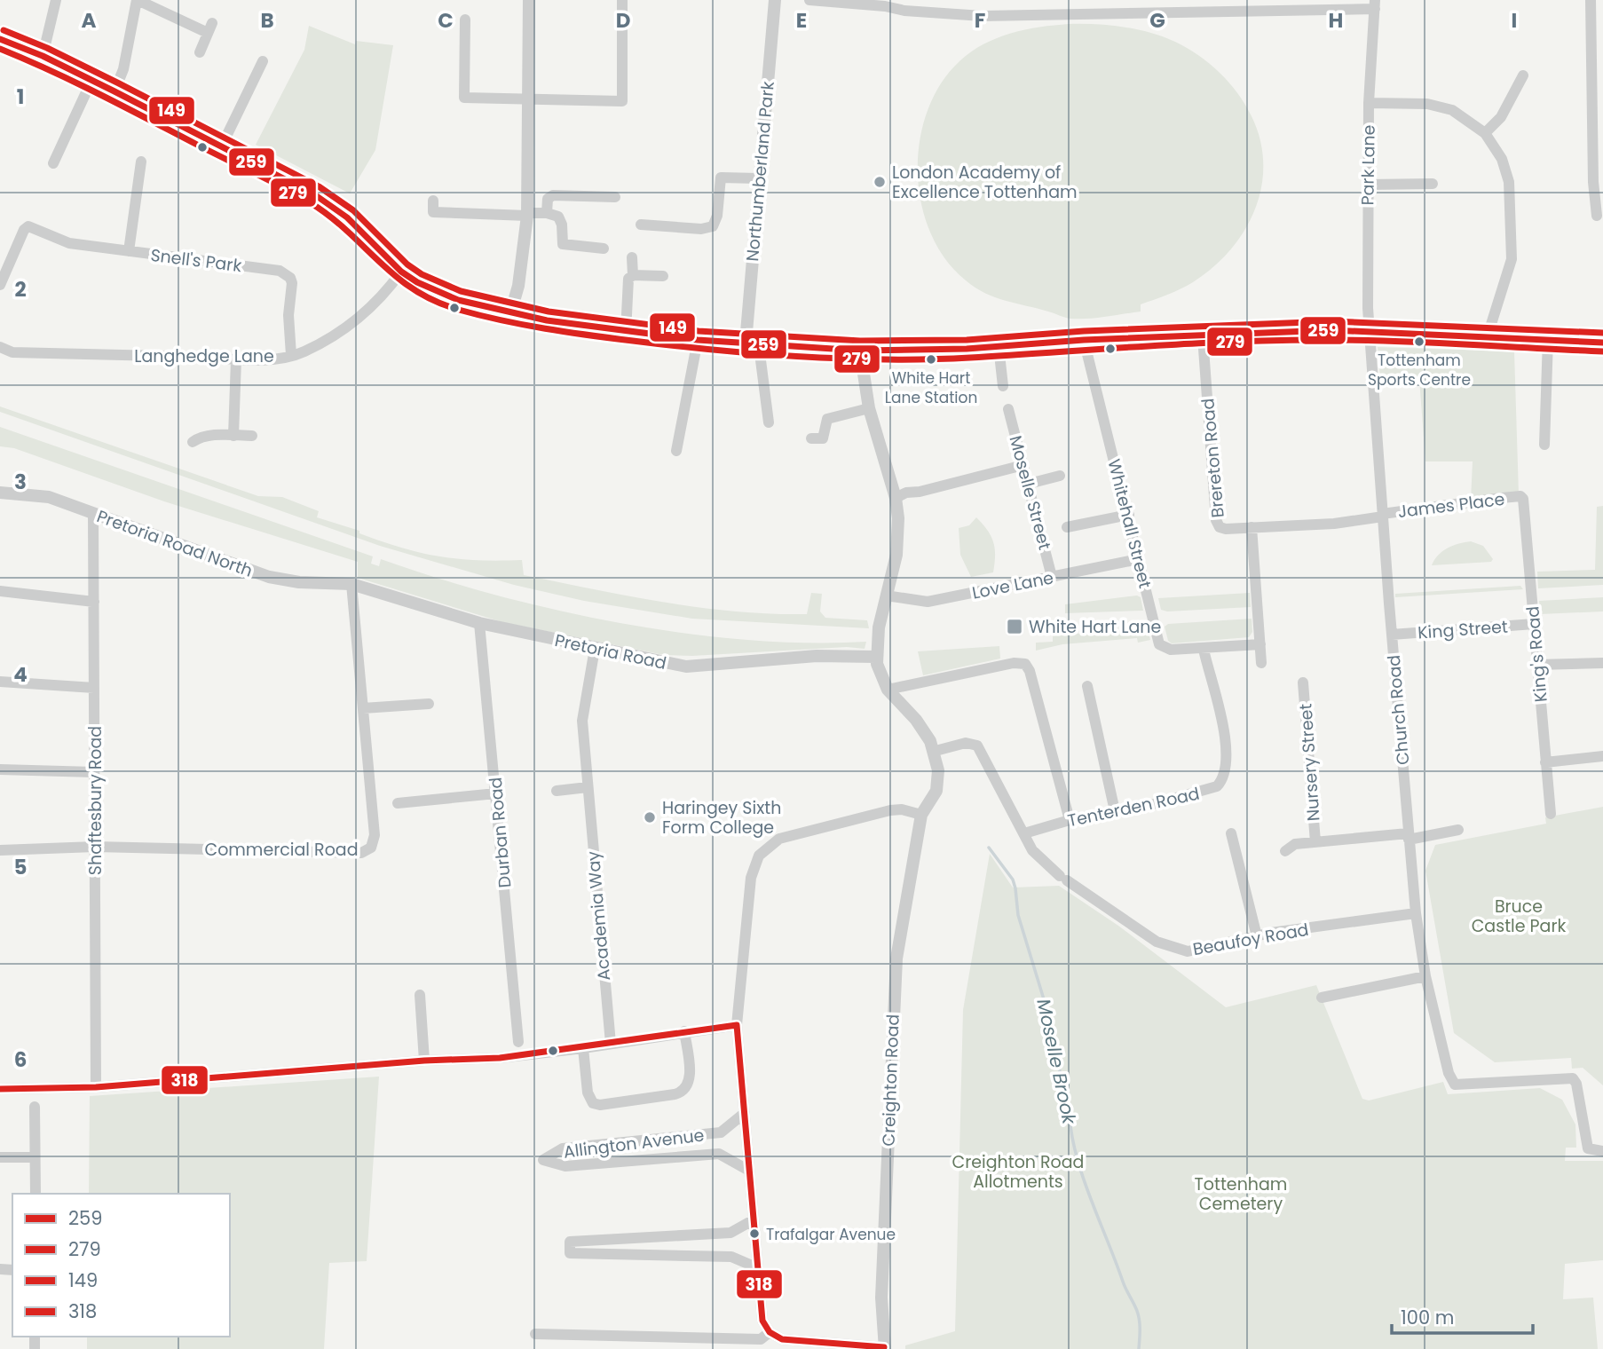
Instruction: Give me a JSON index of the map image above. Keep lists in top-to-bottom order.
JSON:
{
  "streets": {
    "street": [
      "Park Lane",
      "Northumberland Park",
      "Snell's Park",
      "Langhedge Lane",
      "Brereton Road",
      "Moselle Street",
      "James Place",
      "Whitehall Street",
      "Pretoria Road North",
      "Love Lane",
      "King Street",
      "Pretoria Road",
      "King's Road",
      "Church Road",
      "Nursery Street",
      "Shaftesbury Road",
      "Tenterden Road",
      "Durban Road",
      "Commercial Road",
      "Academia Way",
      "Beaufoy Road",
      "Creighton Road",
      "Allington Avenue"
    ]
  },
  "crossings": [
    ["Park Lane", "Church Road"],
    ["Snell's Park", "Langhedge Lane"],
    ["Brereton Road", "James Place"],
    ["Brereton Road", "Church Road"],
    ["Moselle Street", "Love Lane"],
    ["James Place", "King's Road"],
    ["James Place", "Church Road"],
    ["Whitehall Street", "Love Lane"],
    ["Pretoria Road North", "Pretoria Road"],
    ["Pretoria Road North", "Shaftesbury Road"],
    ["Pretoria Road North", "Commercial Road"],
    ["King Street", "King's Road"],
    ["King Street", "Church Road"],
    ["Pretoria Road", "Durban Road"],
    ["Pretoria Road", "Commercial Road"],
    ["Pretoria Road", "Academia Way"],
    ["Church Road", "Beaufoy Road"],
    ["Shaftesbury Road", "Commercial Road"],
    ["Tenterden Road", "Beaufoy Road"]
  ],
  "water": ["Moselle Brook"],
  "parks": ["Bruce Castle Park", "Creighton Road Allotments", "Tottenham Cemetery"],
  "places": {
    "other": [
      "London Academy of Excellence Tottenham",
      "Tottenham Sports Centre",
      "White Hart Lane Station",
      "Haringey Sixth Form College",
      "Trafalgar Avenue"
    ],
    "transit": ["White Hart Lane"]
  },
  "lines": [
    "transit line 149",
    "transit line 259",
    "transit line 279",
    "transit line 318"
  ],
  "legend": [
    "259",
    "279",
    "149",
    "318"
  ],
  "scale_bar": "100 m",
  "grid": {
    "columns": [
      "A",
      "B",
      "C",
      "D",
      "E",
      "F",
      "G",
      "H",
      "I"
    ],
    "rows": [
      "1",
      "2",
      "3",
      "4",
      "5",
      "6"
    ]
  }
}
